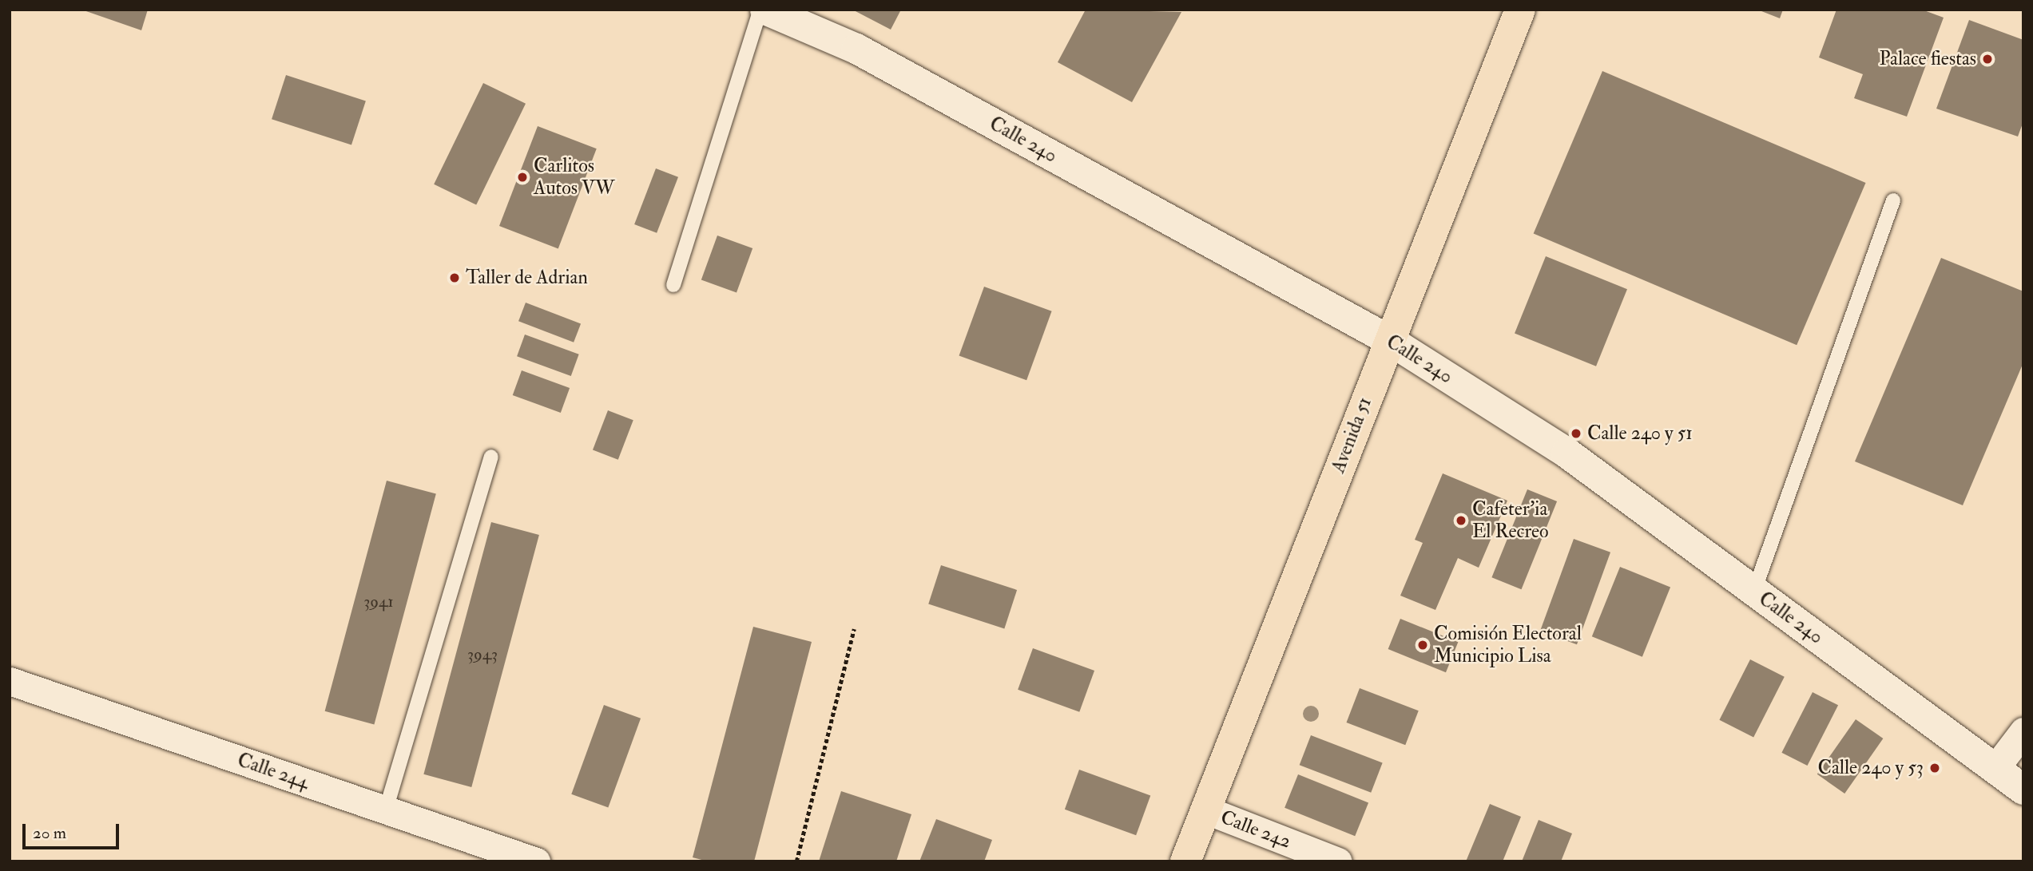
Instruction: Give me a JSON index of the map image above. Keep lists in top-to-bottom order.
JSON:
{
  "streets": {
    "main road": ["Calle 240", "Avenida 51"],
    "street": ["Calle 244", "Calle 242"]
  },
  "crossings": [
    ["Calle 240", "Avenida 51"],
    ["Avenida 51", "Calle 242"]
  ],
  "places": [
    "Palace fiestas",
    "Carlitos Autos VW",
    "Taller de Adrian",
    "Calle 240 y 51",
    "Cafeter'ia El Recreo",
    "Comisión Electoral Municipio Lisa",
    "Calle 240 y 53"
  ],
  "house_numbers": ["3941", "3943"],
  "scale_bar": "20 m"
}
